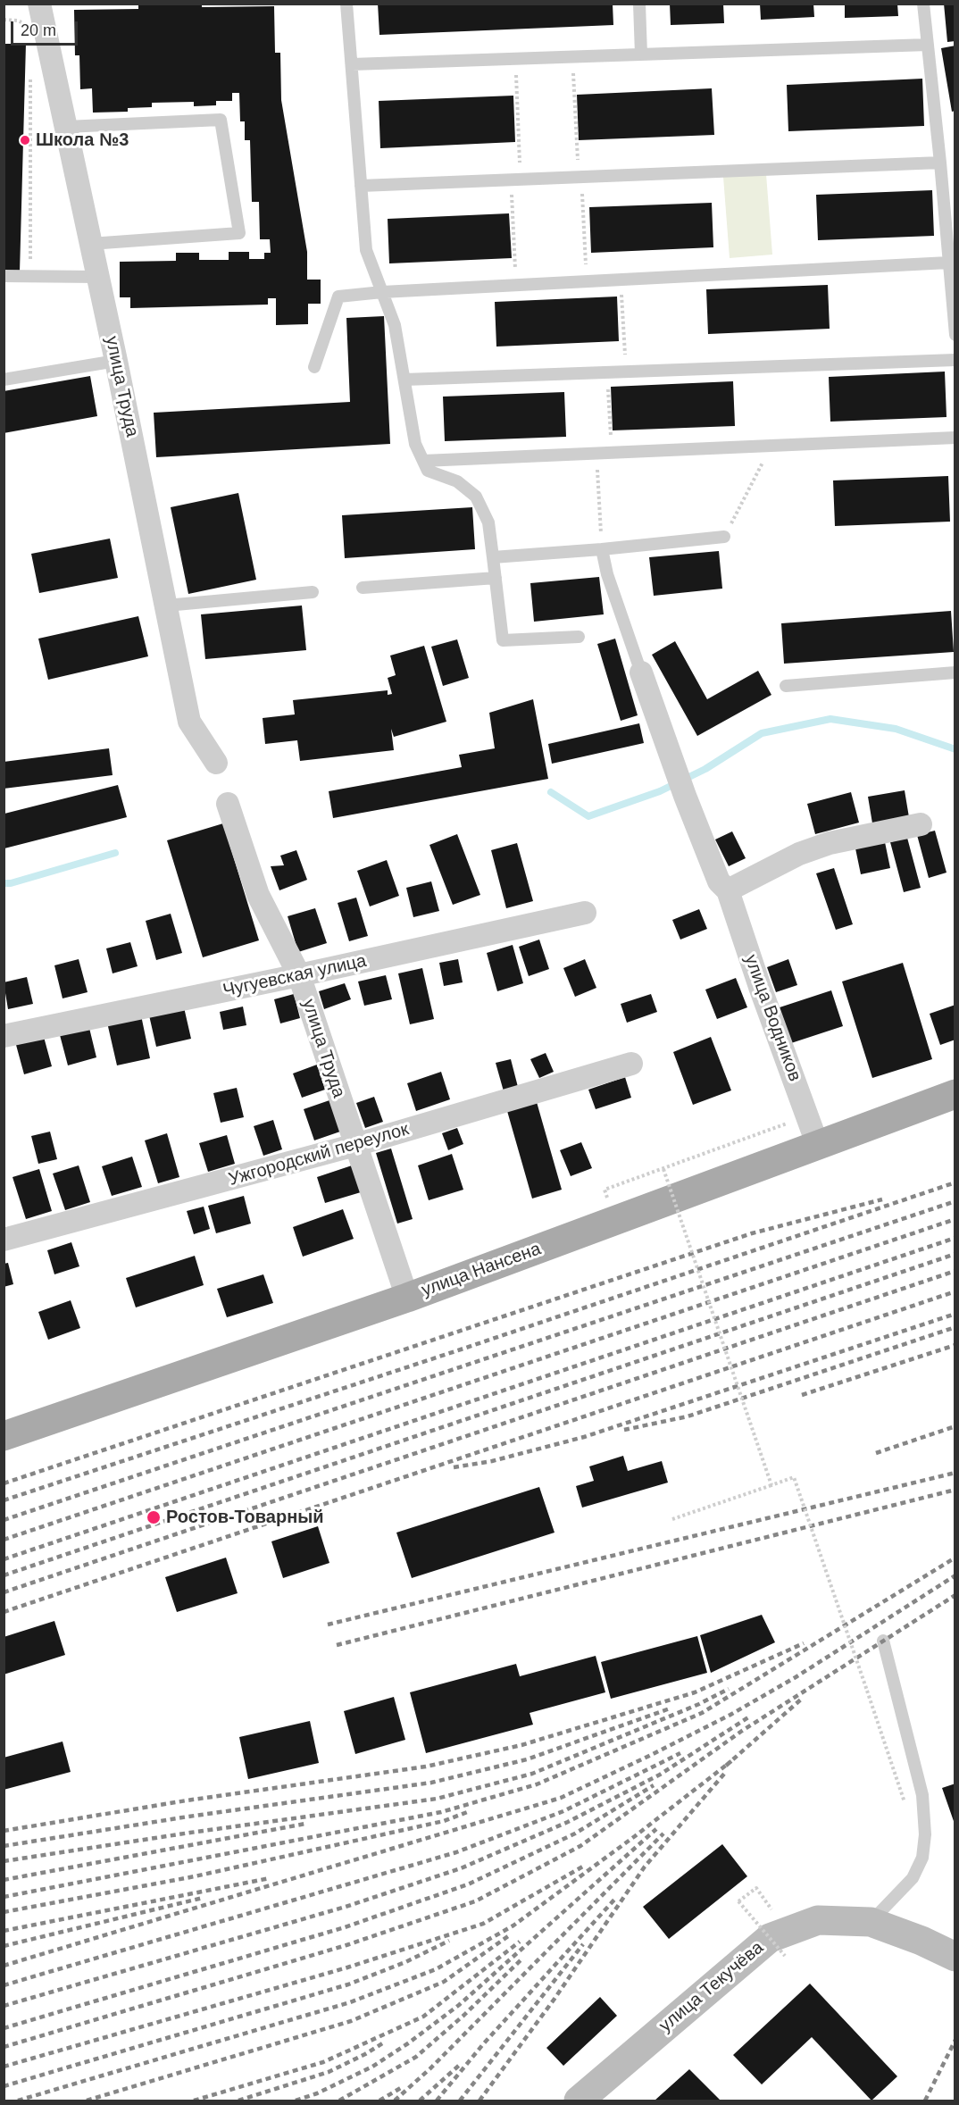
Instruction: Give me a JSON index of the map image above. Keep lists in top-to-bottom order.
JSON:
{
  "streets": {
    "main road": ["улица Нансена", "улица Текучёва"],
    "street": [
      "улица Труда",
      "Чугуевская улица",
      "улица Водников",
      "Ужгородский переулок"
    ]
  },
  "crossings": [
    ["улица Труда", "Чугуевская улица"],
    ["улица Труда", "Ужгородский переулок"],
    ["улица Труда", "улица Нансена"],
    ["улица Водников", "улица Нансена"]
  ],
  "places": ["Школа №3", "Ростов-Товарный"],
  "scale_bar": "20 m"
}
